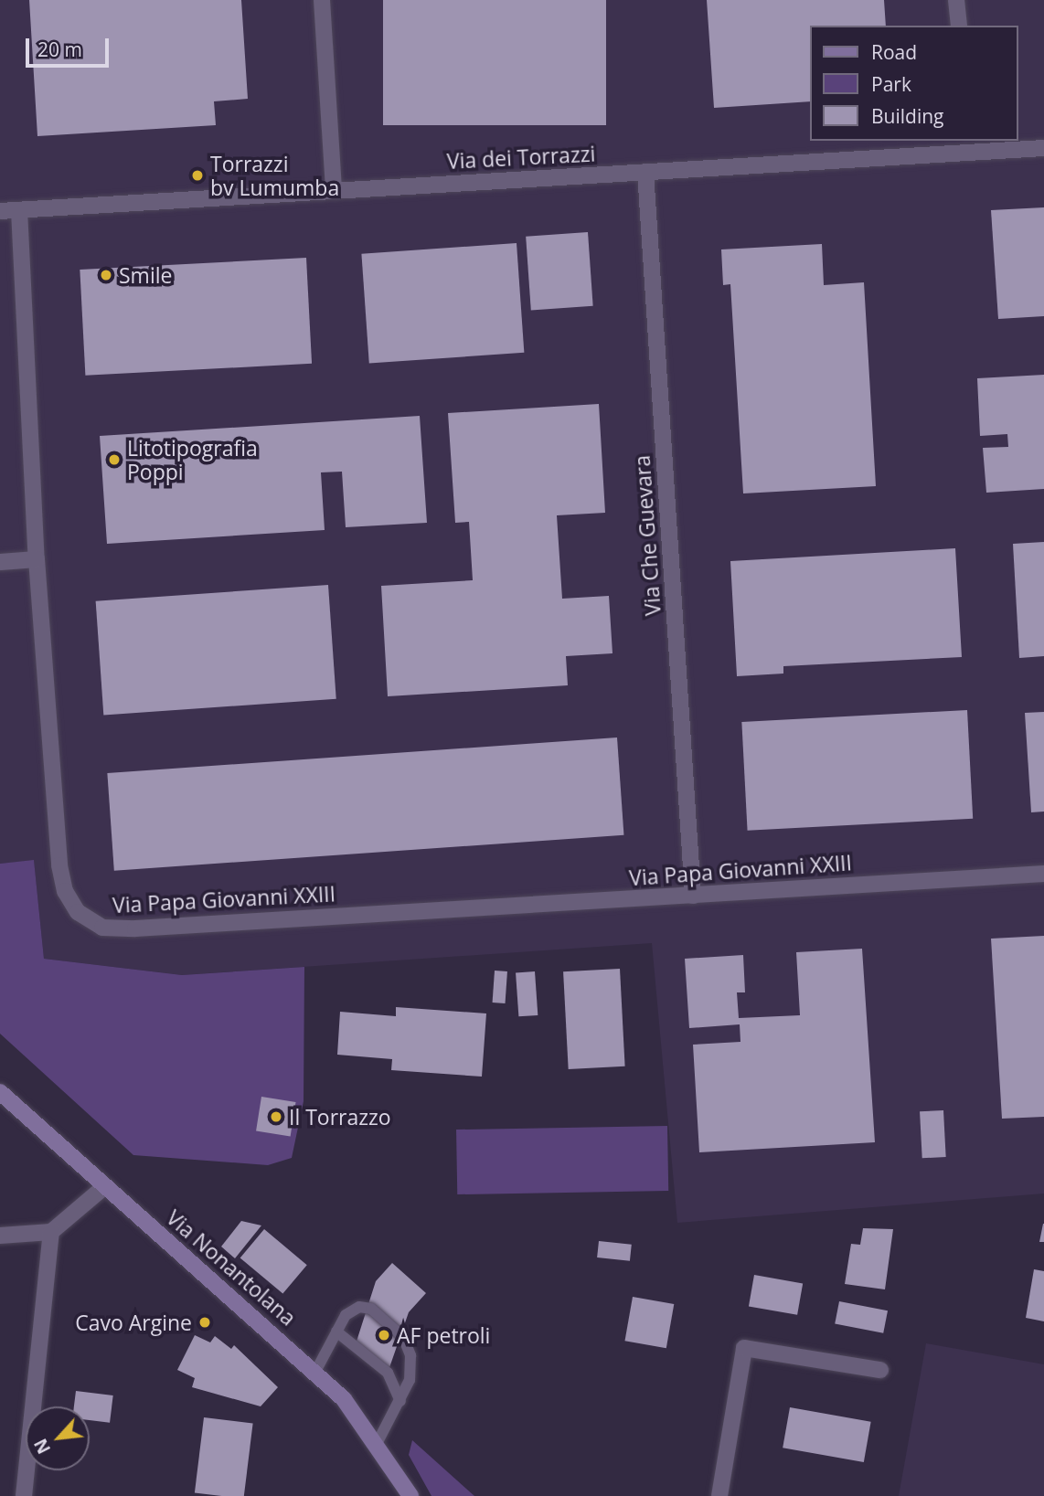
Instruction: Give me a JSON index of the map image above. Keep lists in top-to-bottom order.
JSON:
{
  "streets": {
    "main road": ["Via Nonantolana"],
    "street": ["Via dei Torrazzi", "Via Che Guevara", "Via Papa Giovanni XXIII"]
  },
  "crossings": [
    ["Via dei Torrazzi", "Via Che Guevara"],
    ["Via dei Torrazzi", "Via Papa Giovanni XXIII"],
    ["Via Che Guevara", "Via Papa Giovanni XXIII"]
  ],
  "places": [
    "Torrazzi bv Lumumba",
    "Smile",
    "Litotipografia Poppi",
    "Il Torrazzo",
    "Cavo Argine",
    "AF petroli"
  ],
  "legend": ["Road", "Park", "Building"],
  "scale_bar": "20 m",
  "north": "bottom left"
}
